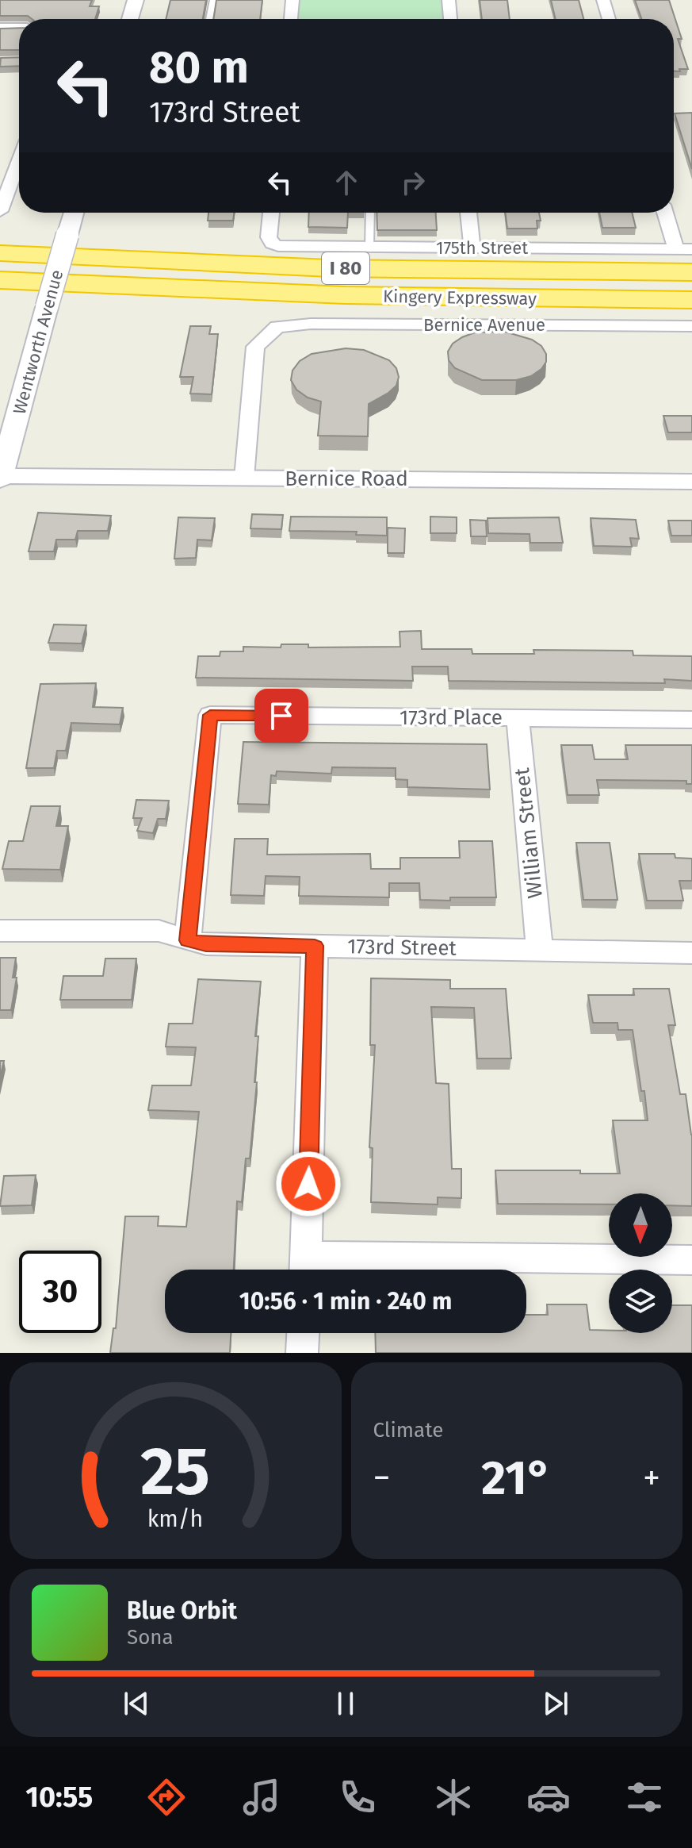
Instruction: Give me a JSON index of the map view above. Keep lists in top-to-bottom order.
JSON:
{
  "streets": {
    "highway": ["I 80", "Kingery Expressway"],
    "street": [
      "175th Street",
      "Bernice Avenue",
      "Wentworth Avenue",
      "Bernice Road",
      "173rd Place",
      "William Street",
      "173rd Street"
    ]
  },
  "crossings": [
    ["Bernice Avenue", "Bernice Road"],
    ["Wentworth Avenue", "Bernice Road"],
    ["173rd Place", "William Street"],
    ["173rd Place", "173rd Street"],
    ["William Street", "173rd Street"]
  ],
  "north": "bottom",
  "page": {
    "turn": ["80 m", "173rd Street"],
    "limit": "30",
    "trip": "10:56 · 1 min · 240 m",
    "tile": "Climate",
    "heat": ["−", "21°", "+"],
    "song": ["Blue Orbit", "Sona"],
    "tabs": "10:55",
    "gauge": ["25", "km/h"]
  }
}
